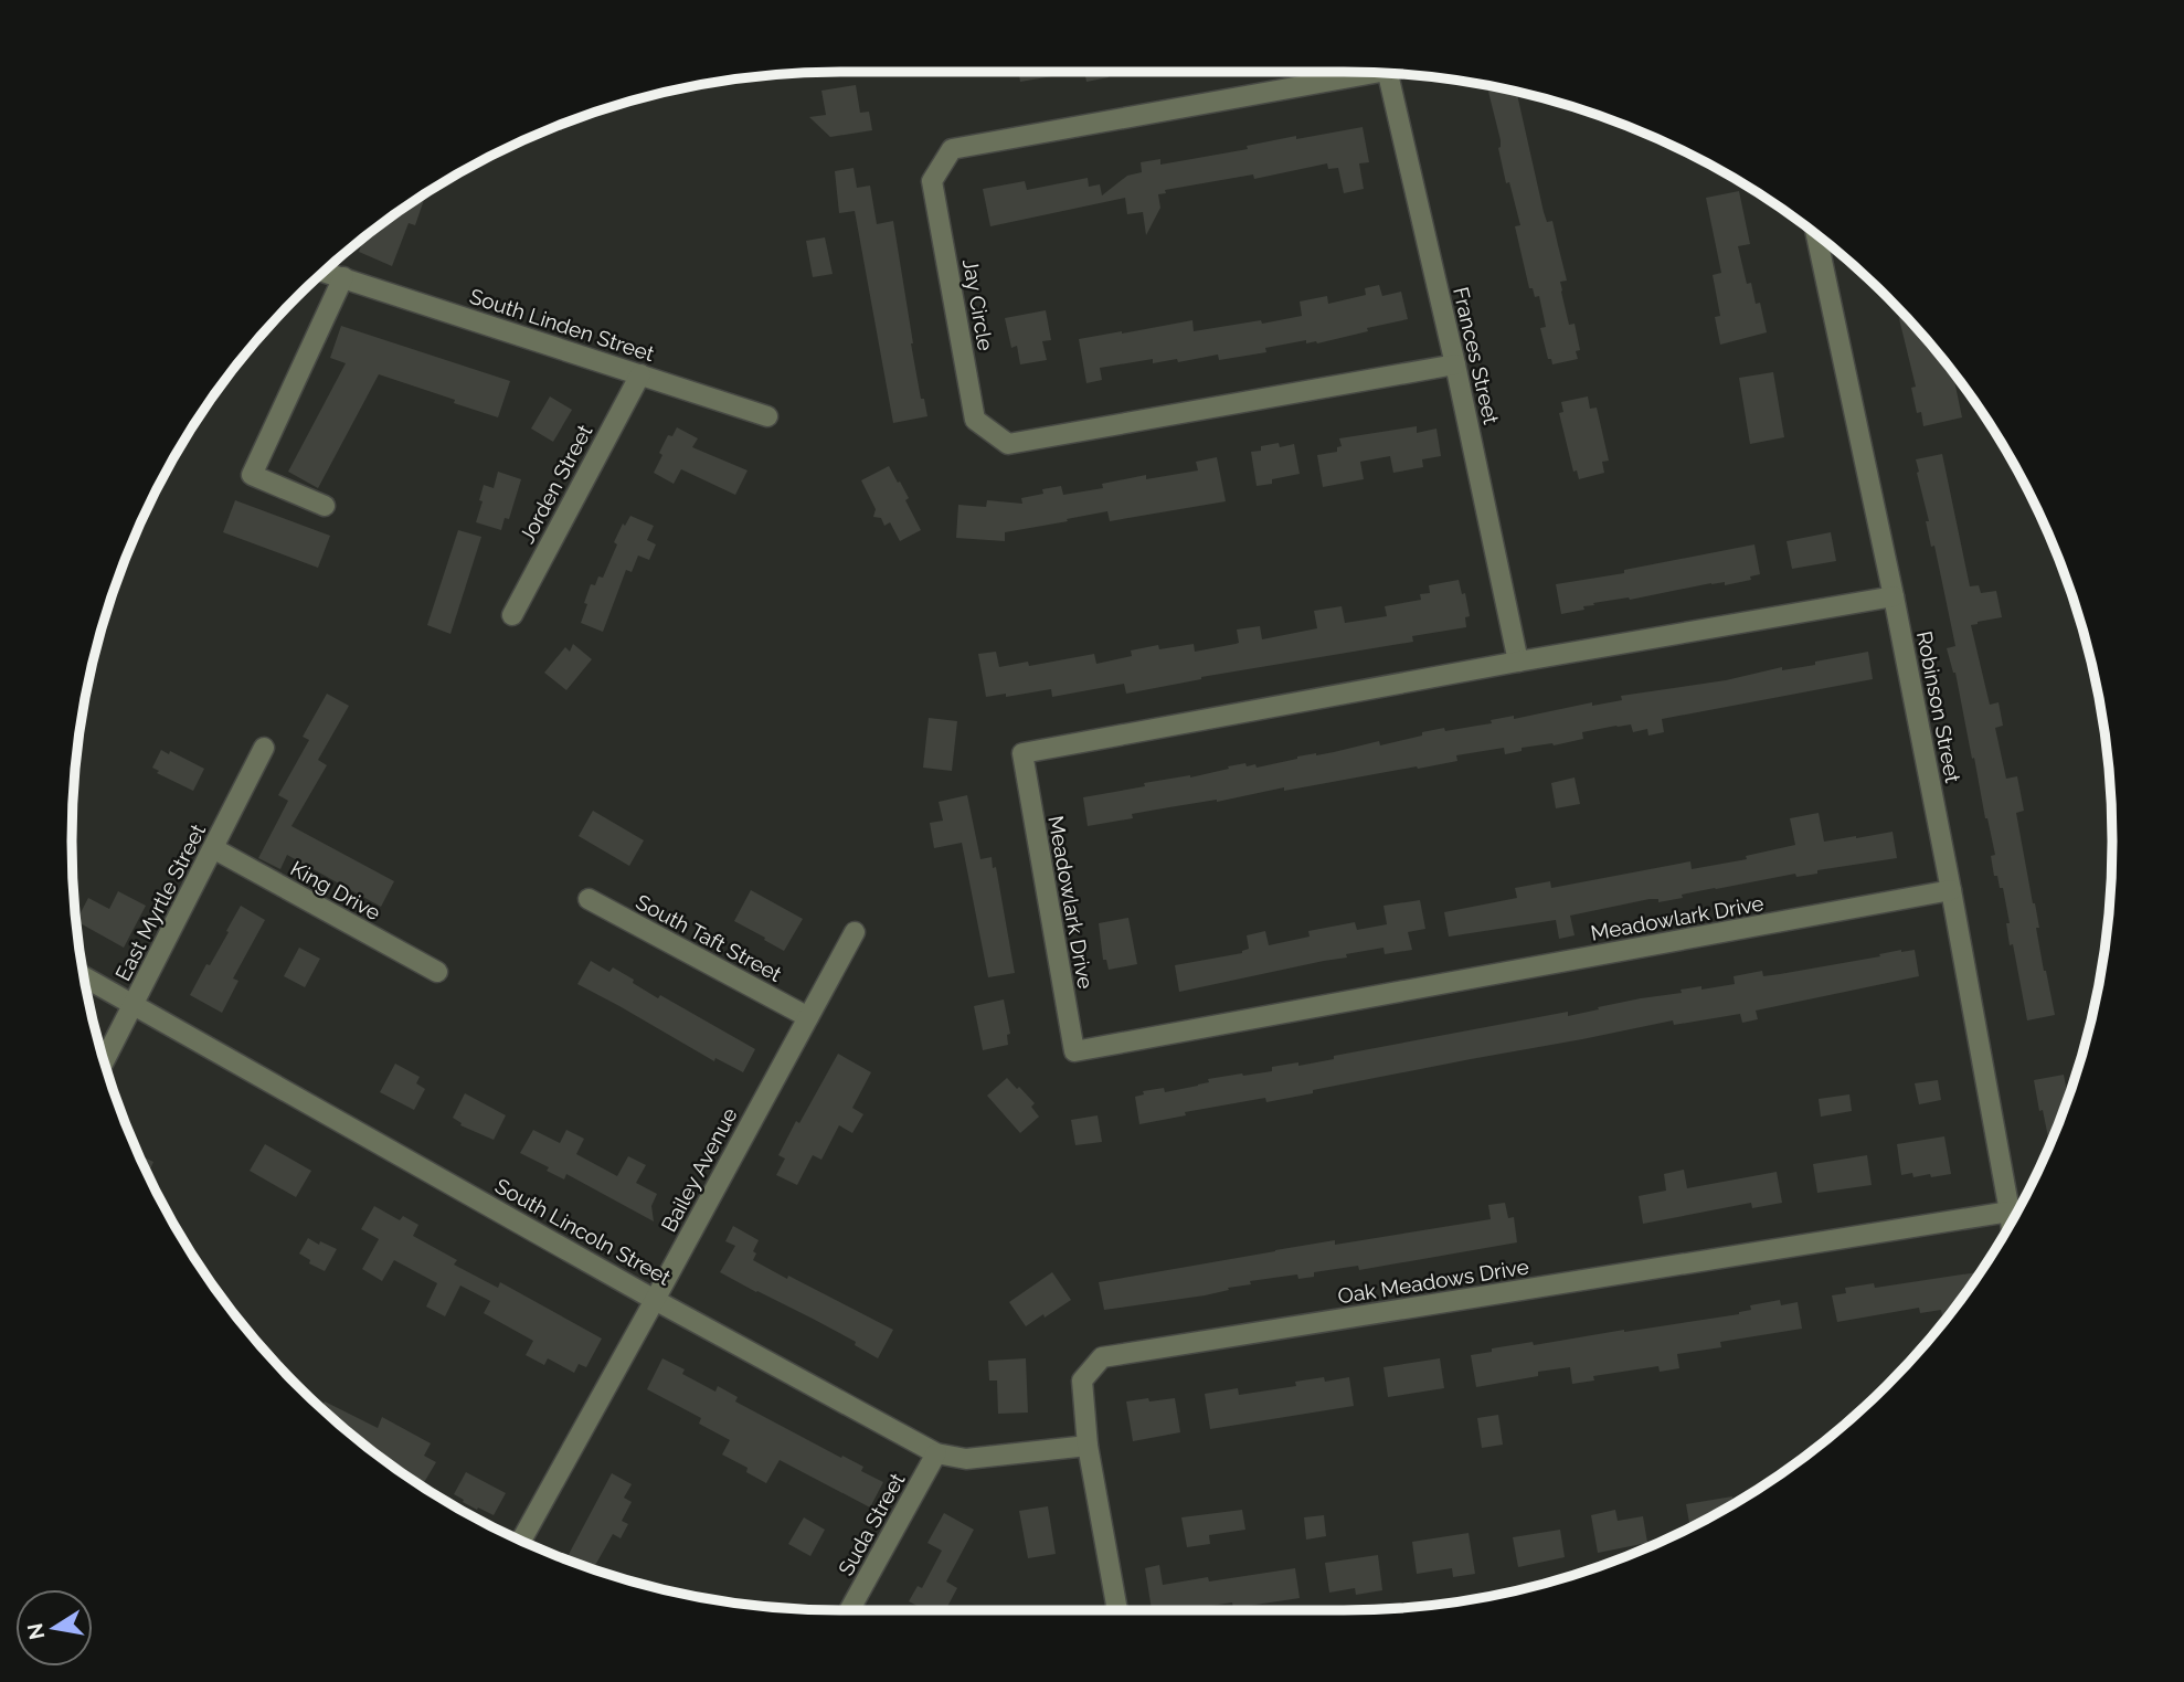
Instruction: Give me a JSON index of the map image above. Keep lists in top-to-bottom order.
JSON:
{
  "streets": {
    "street": [
      "Jay Circle",
      "South Linden Street",
      "Frances Street",
      "Jorden Street",
      "Robinson Street",
      "King Drive",
      "East Myrtle Street",
      "Meadowlark Drive",
      "South Taft Street",
      "Bailey Avenue",
      "South Lincoln Street",
      "Oak Meadows Drive",
      "Suda Street"
    ]
  },
  "crossings": [
    ["Jay Circle", "Frances Street"],
    ["South Linden Street", "Jorden Street"],
    ["Frances Street", "Meadowlark Drive"],
    ["Robinson Street", "Meadowlark Drive"],
    ["Robinson Street", "Oak Meadows Drive"],
    ["King Drive", "East Myrtle Street"],
    ["East Myrtle Street", "South Lincoln Street"],
    ["South Taft Street", "Bailey Avenue"],
    ["Bailey Avenue", "South Lincoln Street"],
    ["South Lincoln Street", "Oak Meadows Drive"],
    ["South Lincoln Street", "Suda Street"]
  ],
  "north": "left"
}
